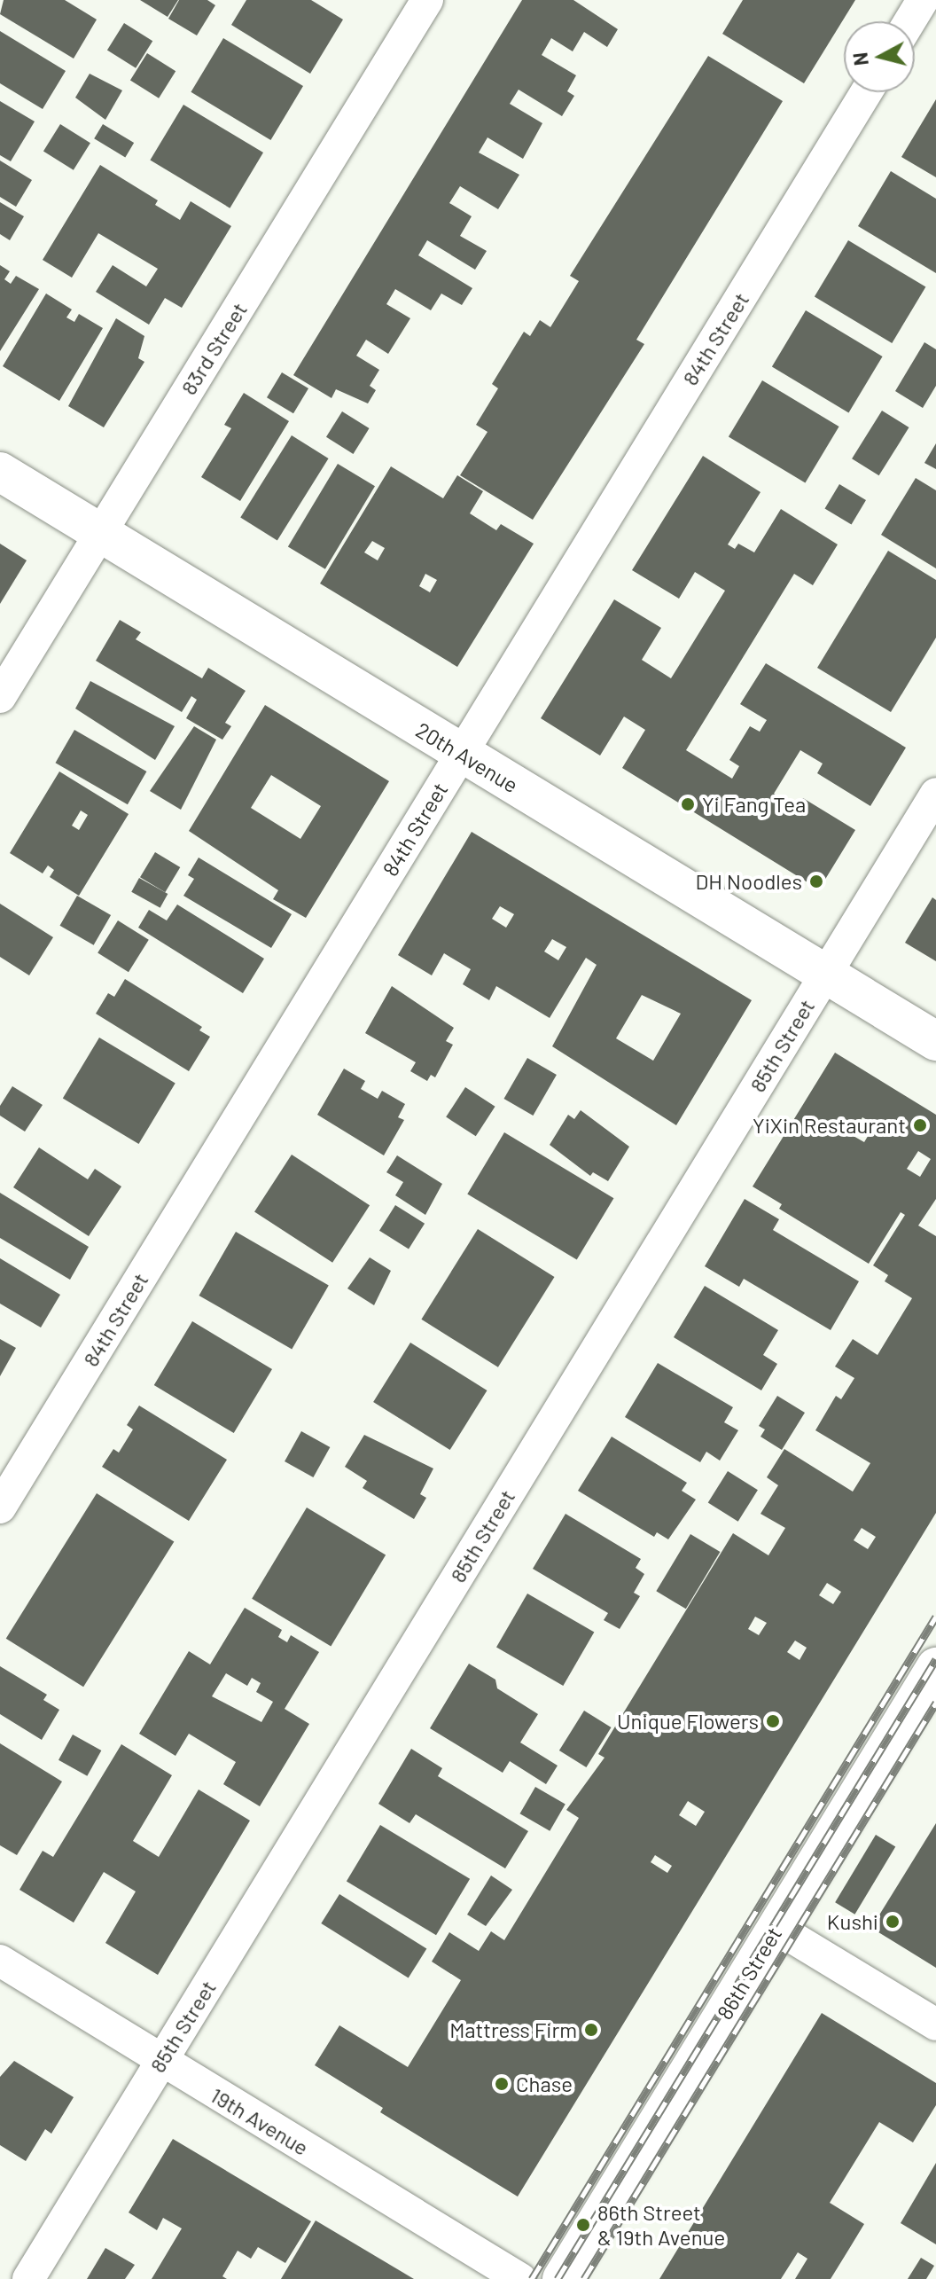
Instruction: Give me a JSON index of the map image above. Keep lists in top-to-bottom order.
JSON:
{
  "streets": {
    "street": [
      "84th Street",
      "83rd Street",
      "20th Avenue",
      "85th Street",
      "86th Street",
      "19th Avenue"
    ]
  },
  "crossings": [
    ["84th Street", "20th Avenue"],
    ["83rd Street", "20th Avenue"],
    ["20th Avenue", "85th Street"],
    ["85th Street", "19th Avenue"]
  ],
  "places": [
    "Yi Fang Tea",
    "DH Noodles",
    "YiXin Restaurant",
    "Unique Flowers",
    "Kushi",
    "Mattress Firm",
    "Chase",
    "86th Street & 19th Avenue"
  ],
  "north": "left"
}
